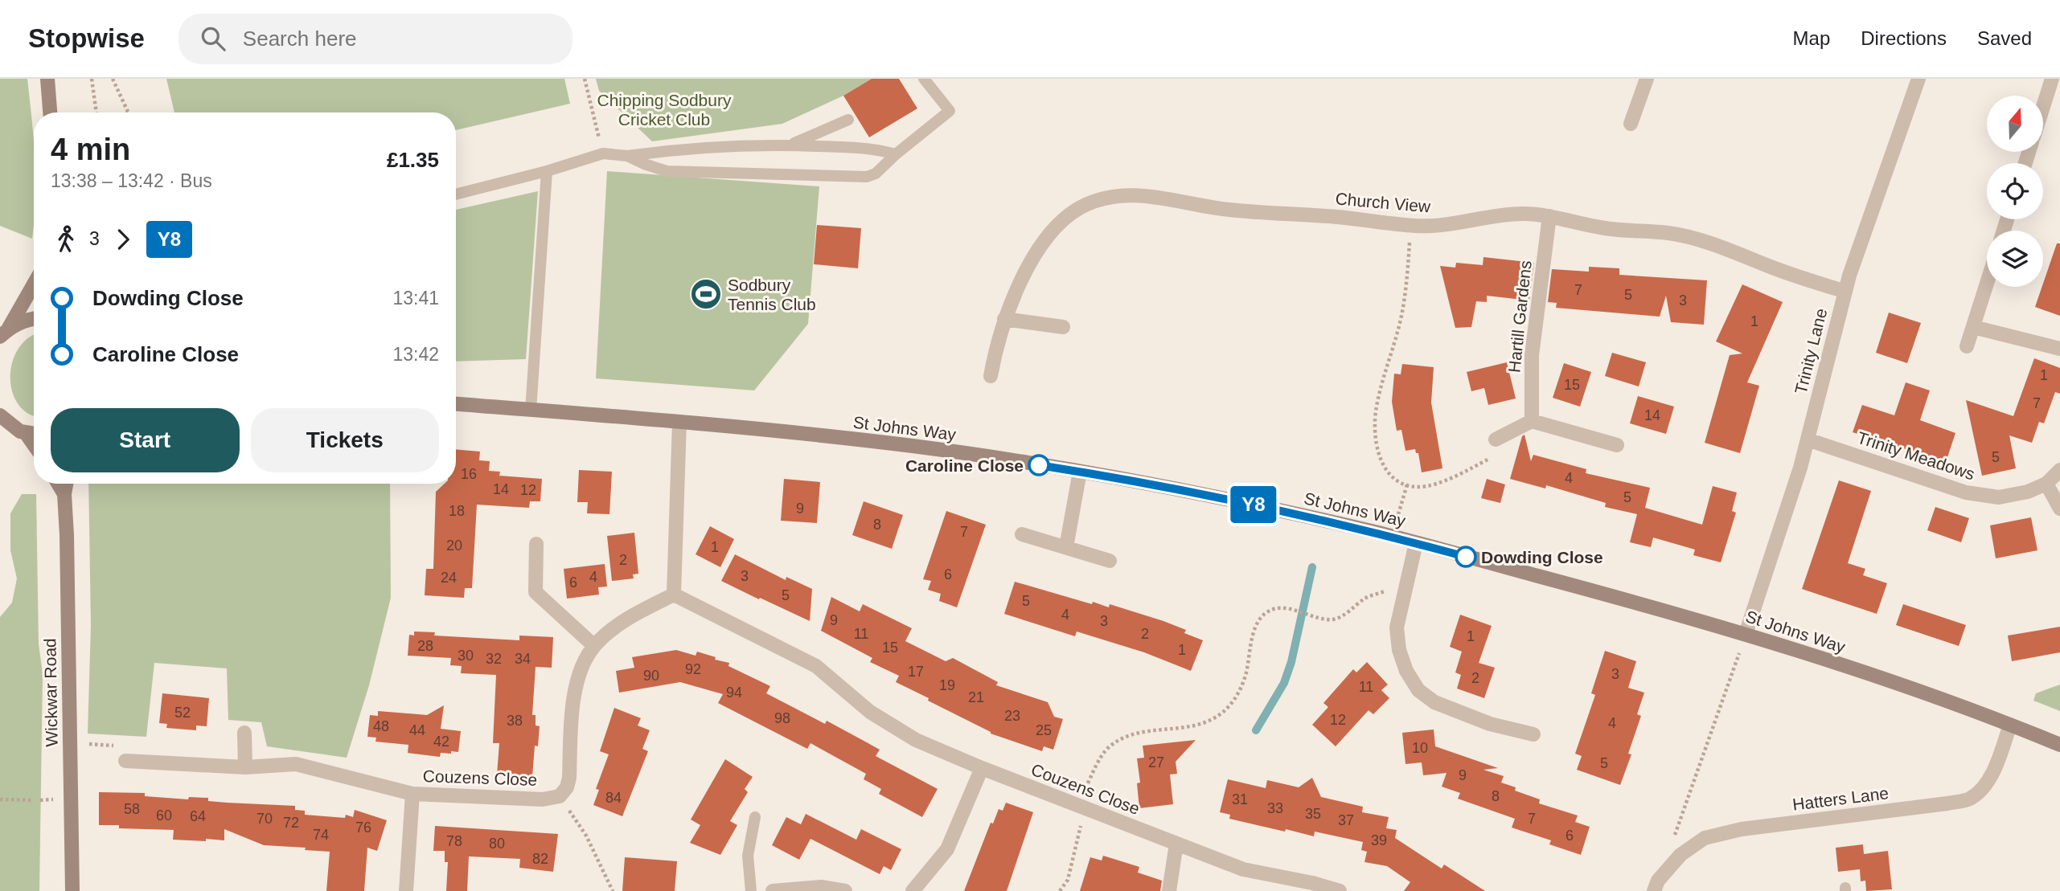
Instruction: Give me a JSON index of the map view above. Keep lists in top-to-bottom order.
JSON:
{
  "streets": {
    "street": [
      "Church View",
      "Hartill Gardens",
      "Trinity Lane",
      "St Johns Way",
      "Trinity Meadows",
      "Wickwar Road",
      "Couzens Close",
      "Hatters Lane"
    ]
  },
  "crossings": [
    ["Church View", "Hartill Gardens"],
    ["Church View", "Trinity Lane"],
    ["Trinity Lane", "St Johns Way"],
    ["Trinity Lane", "Trinity Meadows"],
    ["St Johns Way", "Hatters Lane"]
  ],
  "parks": ["Chipping Sodbury Cricket Club"],
  "places": {
    "sports": ["Sodbury Tennis Club"],
    "other": ["Caroline Close", "Dowding Close"]
  },
  "lines": ["bus line Y8"],
  "house_numbers": [
    "7",
    "5",
    "3",
    "1",
    "1",
    "15",
    "7",
    "14",
    "5",
    "16",
    "4",
    "14",
    "12",
    "5",
    "9",
    "18",
    "8",
    "7",
    "20",
    "1",
    "2",
    "6",
    "3",
    "4",
    "24",
    "6",
    "5",
    "5",
    "4",
    "9",
    "3",
    "11",
    "2",
    "1",
    "28",
    "15",
    "1",
    "30",
    "32",
    "34",
    "92",
    "17",
    "3",
    "90",
    "2",
    "19",
    "11",
    "94",
    "21",
    "52",
    "23",
    "98",
    "12",
    "38",
    "4",
    "48",
    "44",
    "25",
    "42",
    "10",
    "27",
    "5",
    "9",
    "8",
    "84",
    "31",
    "33",
    "58",
    "35",
    "60",
    "64",
    "70",
    "7",
    "37",
    "72",
    "76",
    "74",
    "6",
    "39",
    "78",
    "80",
    "82"
  ],
  "north": "top",
  "page": {
    "header": "Stopwise",
    "search": "Search here",
    "nav": ["Map", "Directions", "Saved"],
    "on_map": "Y8",
    "heading": ["4 min", "13:38 – 13:42 · Bus", "£1.35"],
    "legs": ["3", "Y8"],
    "list": [
      {
        "name": "Dowding Close",
        "value": "13:41"
      },
      {
        "name": "Caroline Close",
        "value": "13:42"
      }
    ],
    "buttons": ["Start", "Tickets"]
  }
}
